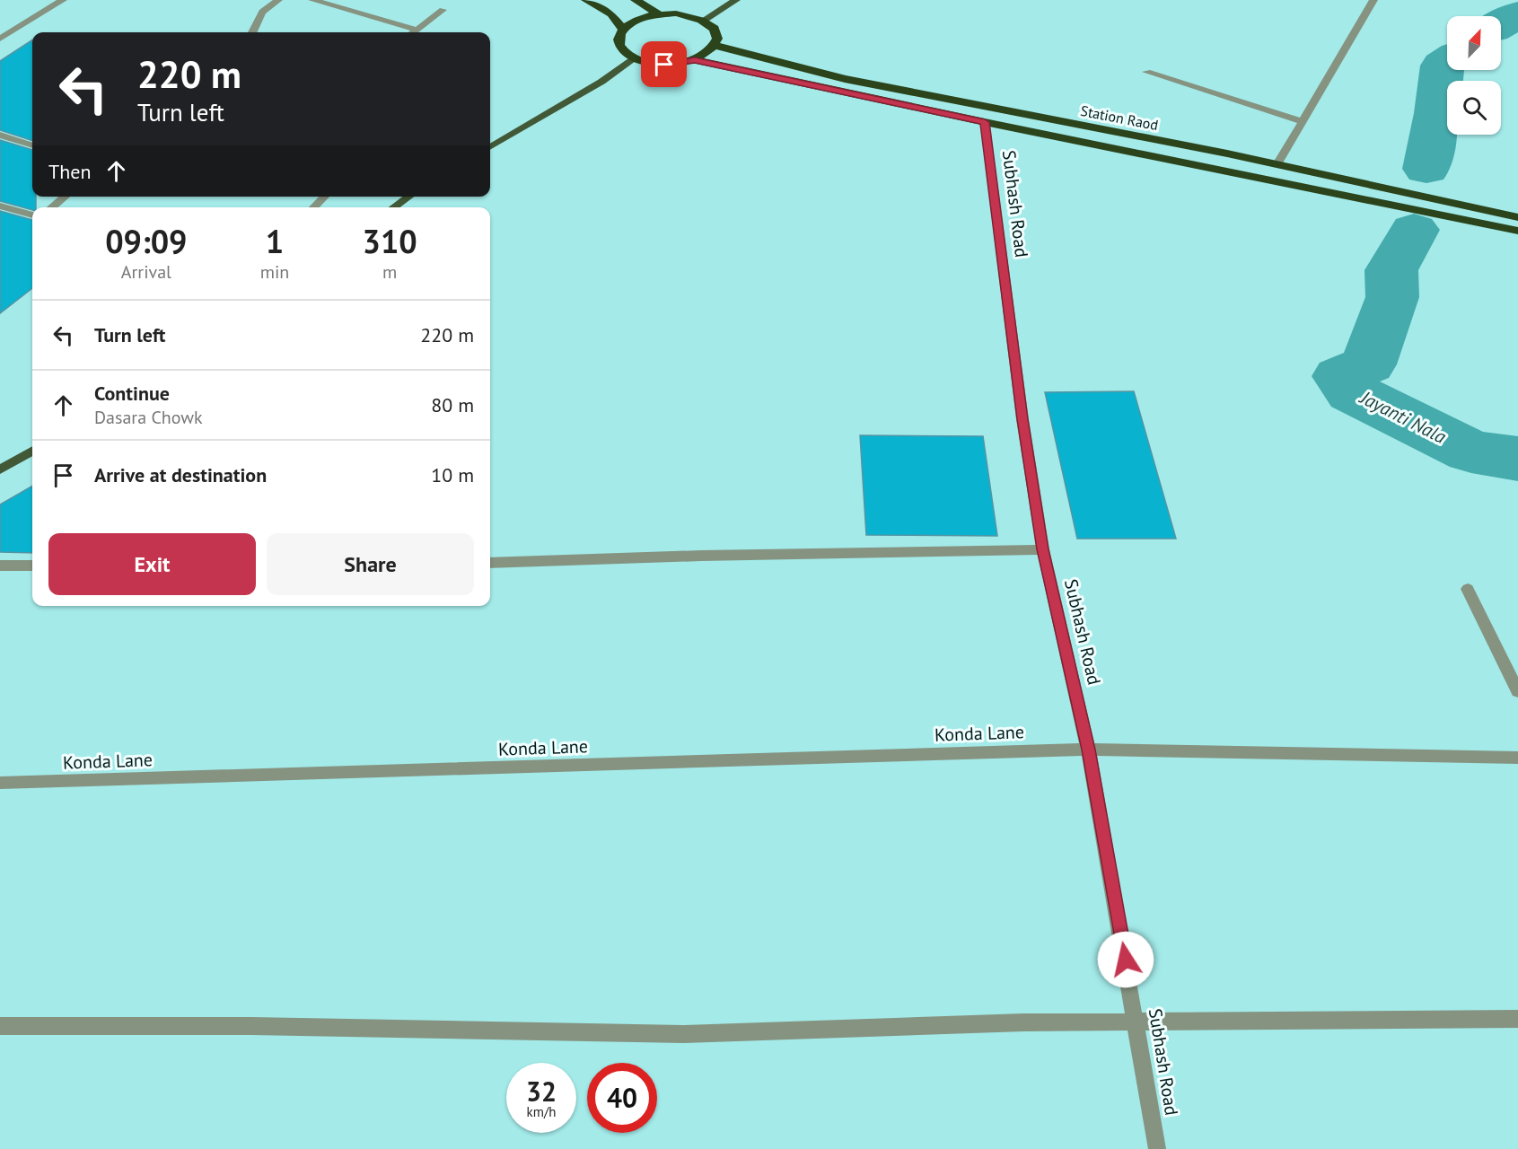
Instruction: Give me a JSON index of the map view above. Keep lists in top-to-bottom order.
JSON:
{
  "streets": {
    "highway": ["Station Raod"],
    "street": ["Subhash Road", "Konda Lane"]
  },
  "crossings": [
    ["Subhash Road", "Konda Lane"]
  ],
  "water": ["Jayanti Nala"],
  "north": "top right",
  "page": {
    "turn": ["220 m", "Turn left"],
    "then": "Then",
    "eta": [
      "09:09",
      "Arrival",
      "1",
      "min",
      "310",
      "m"
    ],
    "list": [
      {
        "name": "Turn left",
        "value": "220 m"
      },
      {
        "name": "Continue",
        "note": "Dasara Chowk",
        "value": "80 m"
      },
      {
        "name": "Arrive at destination",
        "value": "10 m"
      }
    ],
    "buttons": ["Exit", "Share"],
    "speed": "32 km/h",
    "limit": "40"
  }
}
